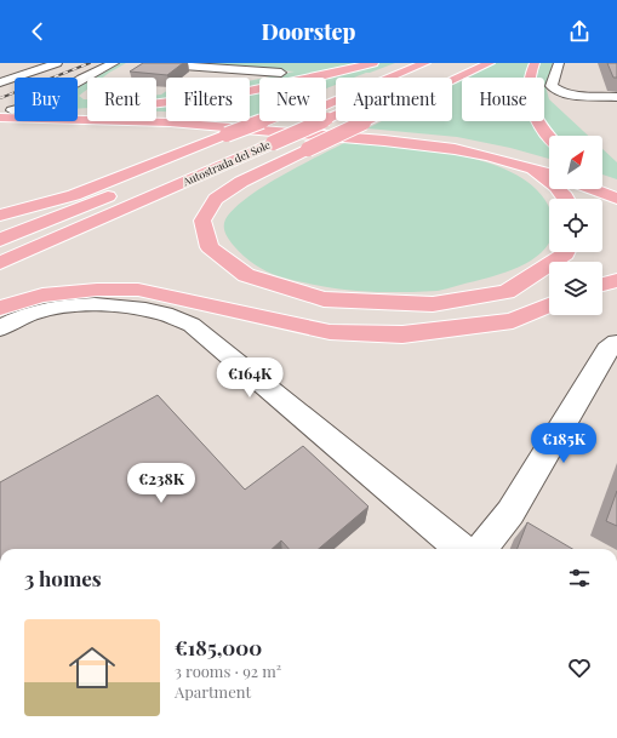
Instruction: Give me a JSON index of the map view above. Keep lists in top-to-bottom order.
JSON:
{
  "streets": {
    "highway": ["Autostrada del Sole"]
  },
  "north": "top right",
  "page": {
    "header": "Doorstep",
    "chip": [
      "Buy",
      "Rent",
      "Filters",
      "New",
      "Apartment",
      "House"
    ],
    "price": ["€164K", "€185K", "€238K"],
    "heading": "3 homes",
    "list": [
      {
        "name": "€185,000",
        "note": "3 rooms · 92 m² · Apartment"
      }
    ]
  }
}
